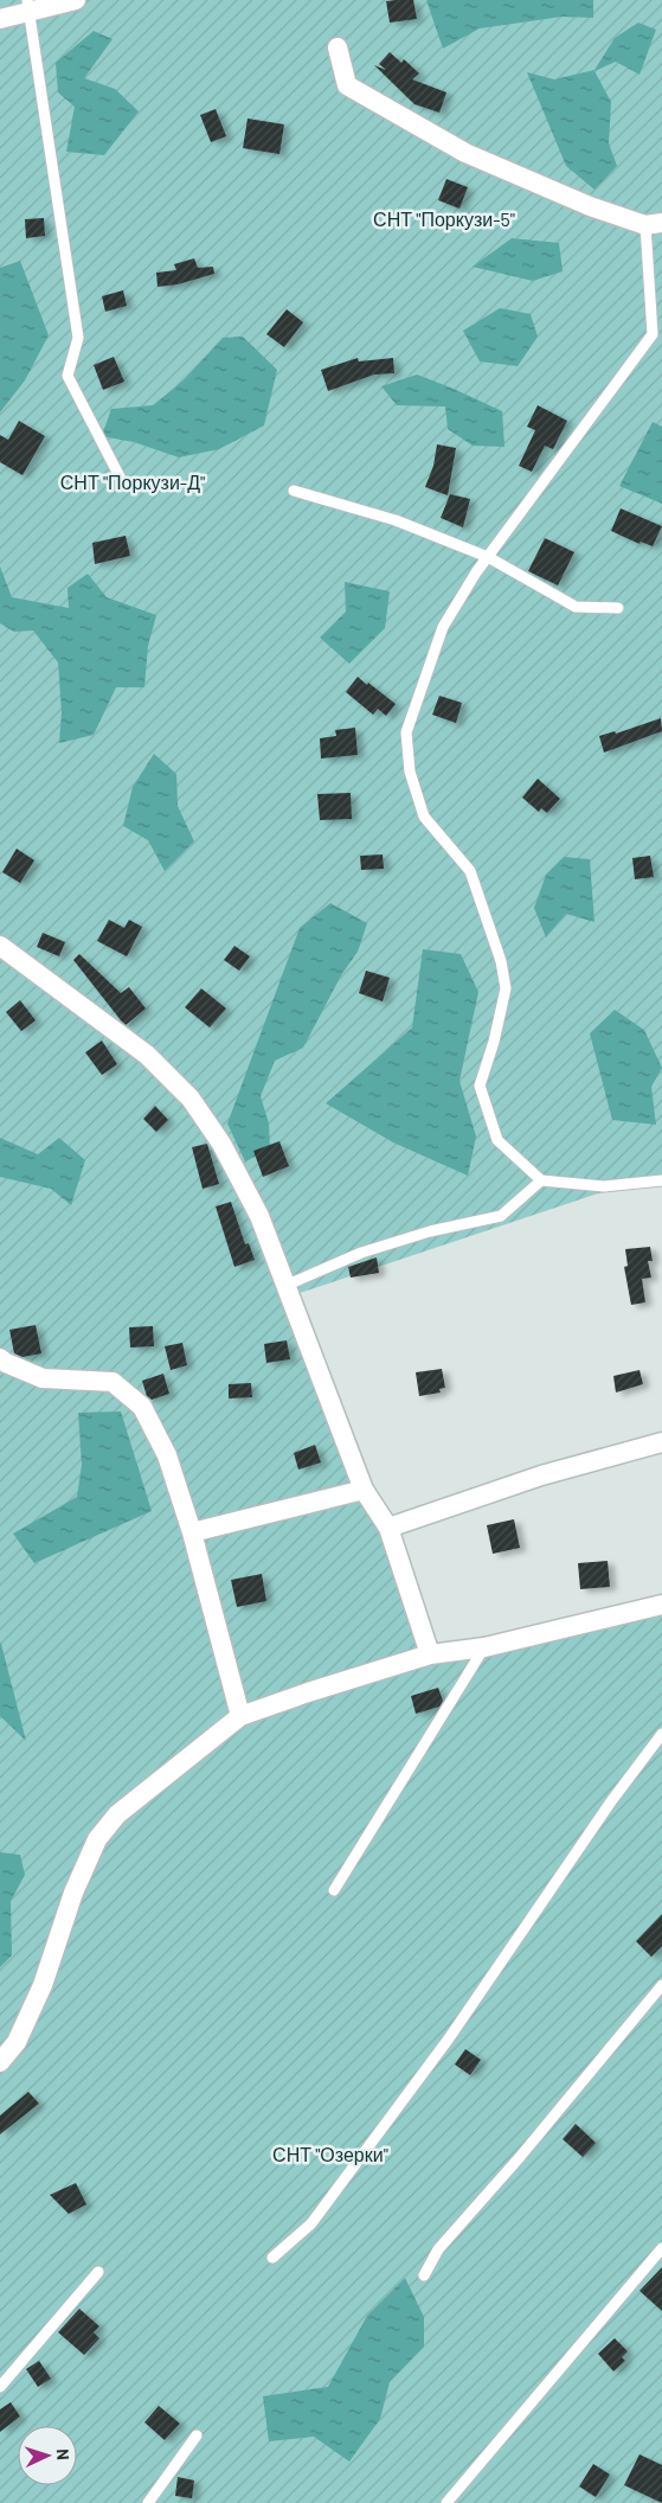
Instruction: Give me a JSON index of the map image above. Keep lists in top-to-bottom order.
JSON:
{
  "parks": ["СНТ \"Поркузи-5\"", "СНТ \"Поркузи-Д\"", "СНТ \"Озерки\""],
  "north": "right"
}
